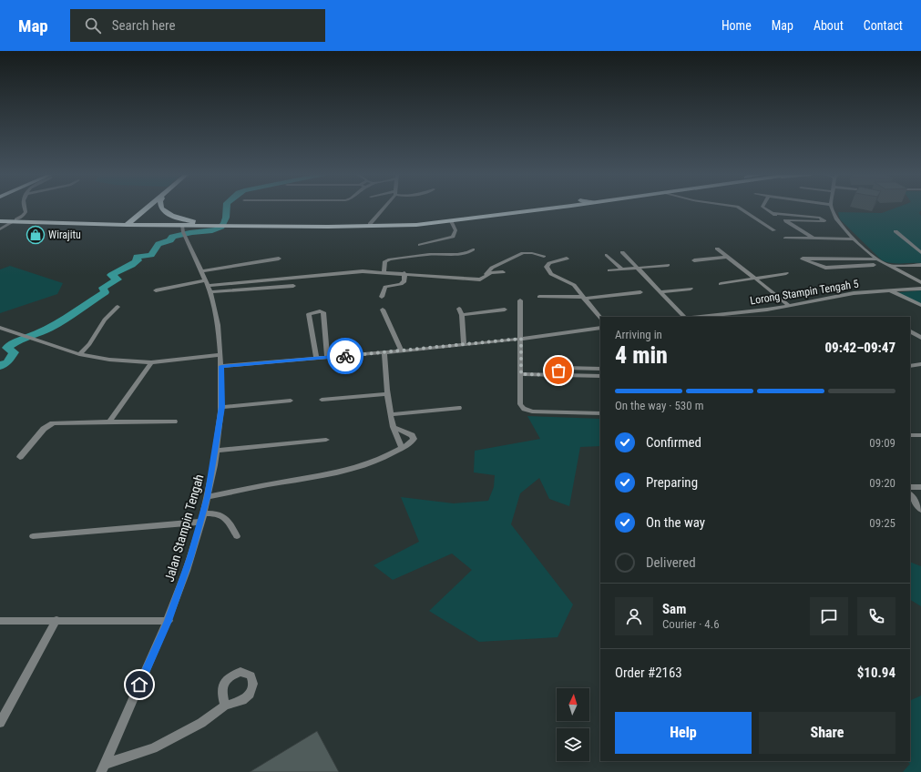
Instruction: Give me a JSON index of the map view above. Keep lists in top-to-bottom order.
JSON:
{
  "streets": {
    "street": ["Lorong Stampin Tengah 5", "Jalan Stampin Tengah"]
  },
  "places": {
    "shop": ["Wirajitu"]
  },
  "north": "top",
  "page": {
    "header": "Map",
    "search": "Search here",
    "nav": [
      "Home",
      "Map",
      "About",
      "Contact"
    ],
    "heading": ["4 min", "Arriving in", "09:42–09:47"],
    "panel": [
      "Sam",
      "Courier · 4.6",
      "Order #2163",
      "$10.94"
    ],
    "bar": "On the way · 530 m",
    "list": [
      ["Confirmed", "09:09"],
      ["Preparing", "09:20"],
      ["On the way", "09:25"],
      "Delivered"
    ],
    "buttons": ["Help", "Share"]
  }
}
